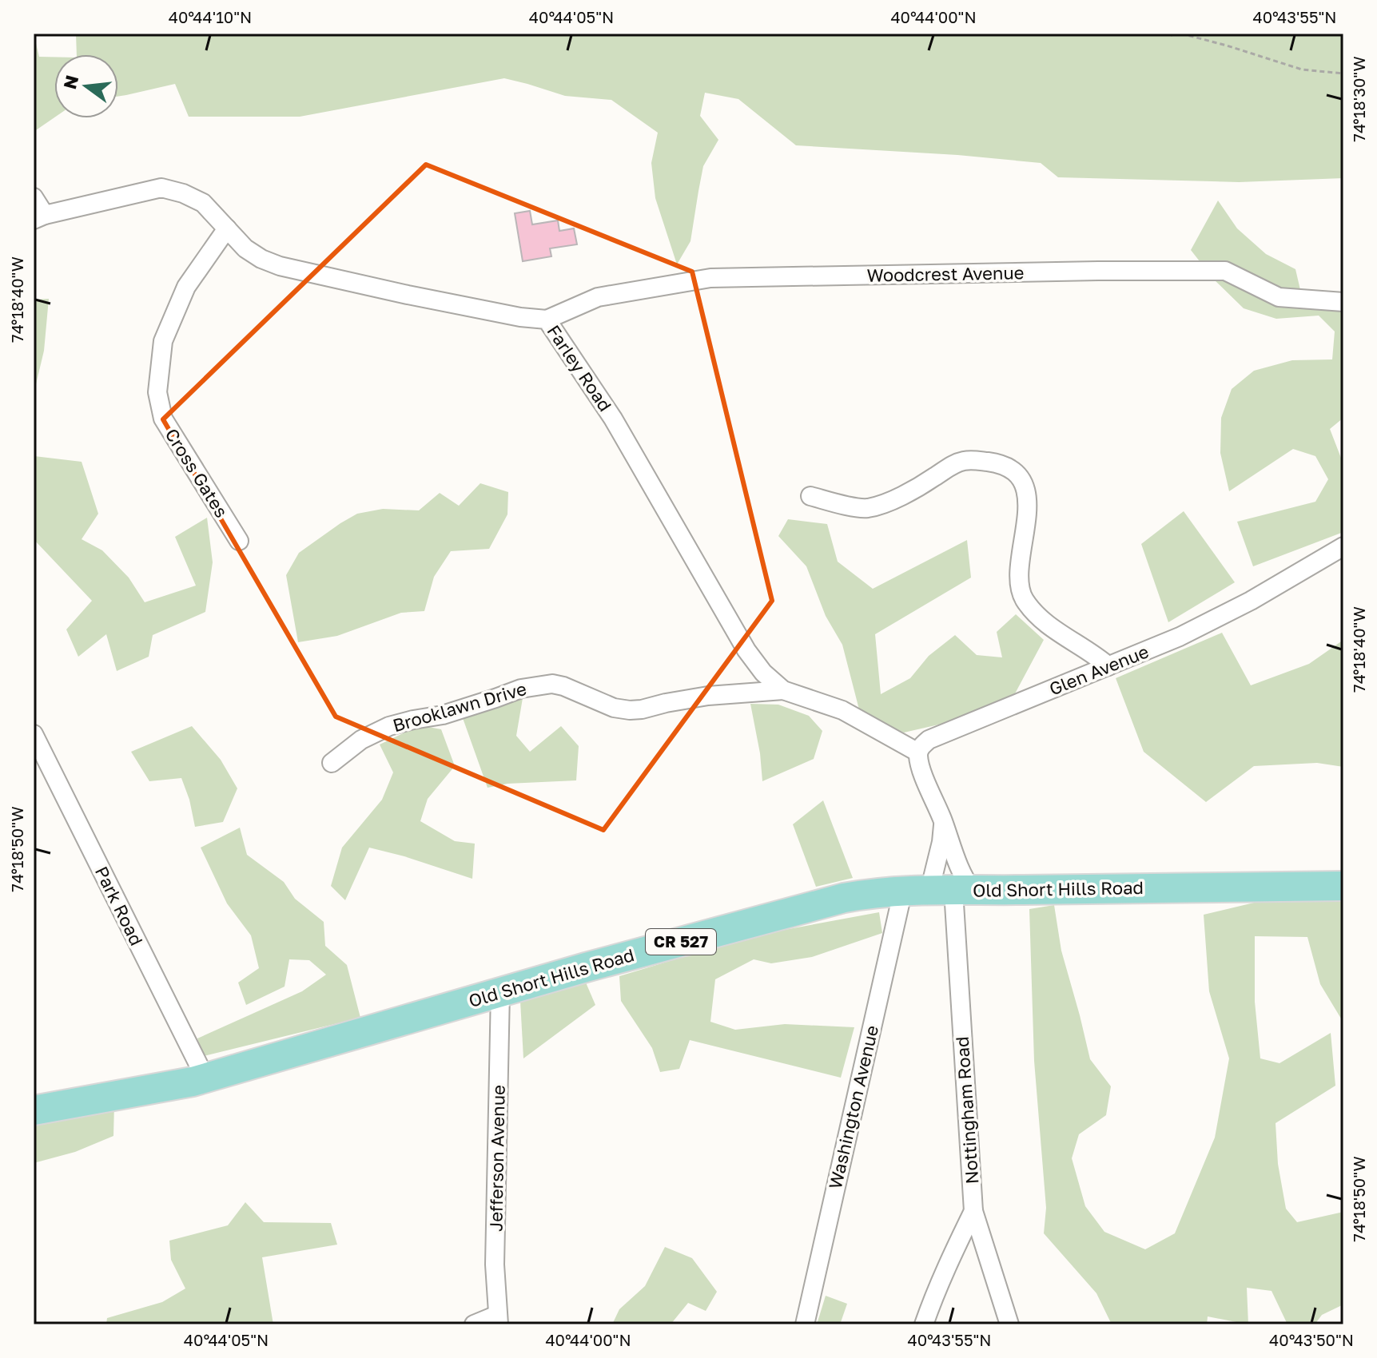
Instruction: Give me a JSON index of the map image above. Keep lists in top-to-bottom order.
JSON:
{
  "streets": {
    "main road": ["Old Short Hills Road", "CR 527"],
    "street": [
      "Woodcrest Avenue",
      "Farley Road",
      "Cross Gates",
      "Glen Avenue",
      "Brooklawn Drive",
      "Park Road",
      "Washington Avenue",
      "Nottingham Road",
      "Jefferson Avenue"
    ]
  },
  "crossings": [
    ["Woodcrest Avenue", "Farley Road"],
    ["Farley Road", "Cross Gates"],
    ["Farley Road", "Glen Avenue"],
    ["Farley Road", "Brooklawn Drive"],
    ["Old Short Hills Road", "Park Road"],
    ["Old Short Hills Road", "Washington Avenue"],
    ["Old Short Hills Road", "Nottingham Road"],
    ["Old Short Hills Road", "Jefferson Avenue"],
    ["Washington Avenue", "Nottingham Road"]
  ],
  "north": "left",
  "coordinates": [
    "40°44'10\"N",
    "40°44'05\"N",
    "40°44'00\"N",
    "40°43'55\"N",
    "74°18'30\"W",
    "74°18'40\"W",
    "74°18'50\"W",
    "40°43'50\"N"
  ]
}
